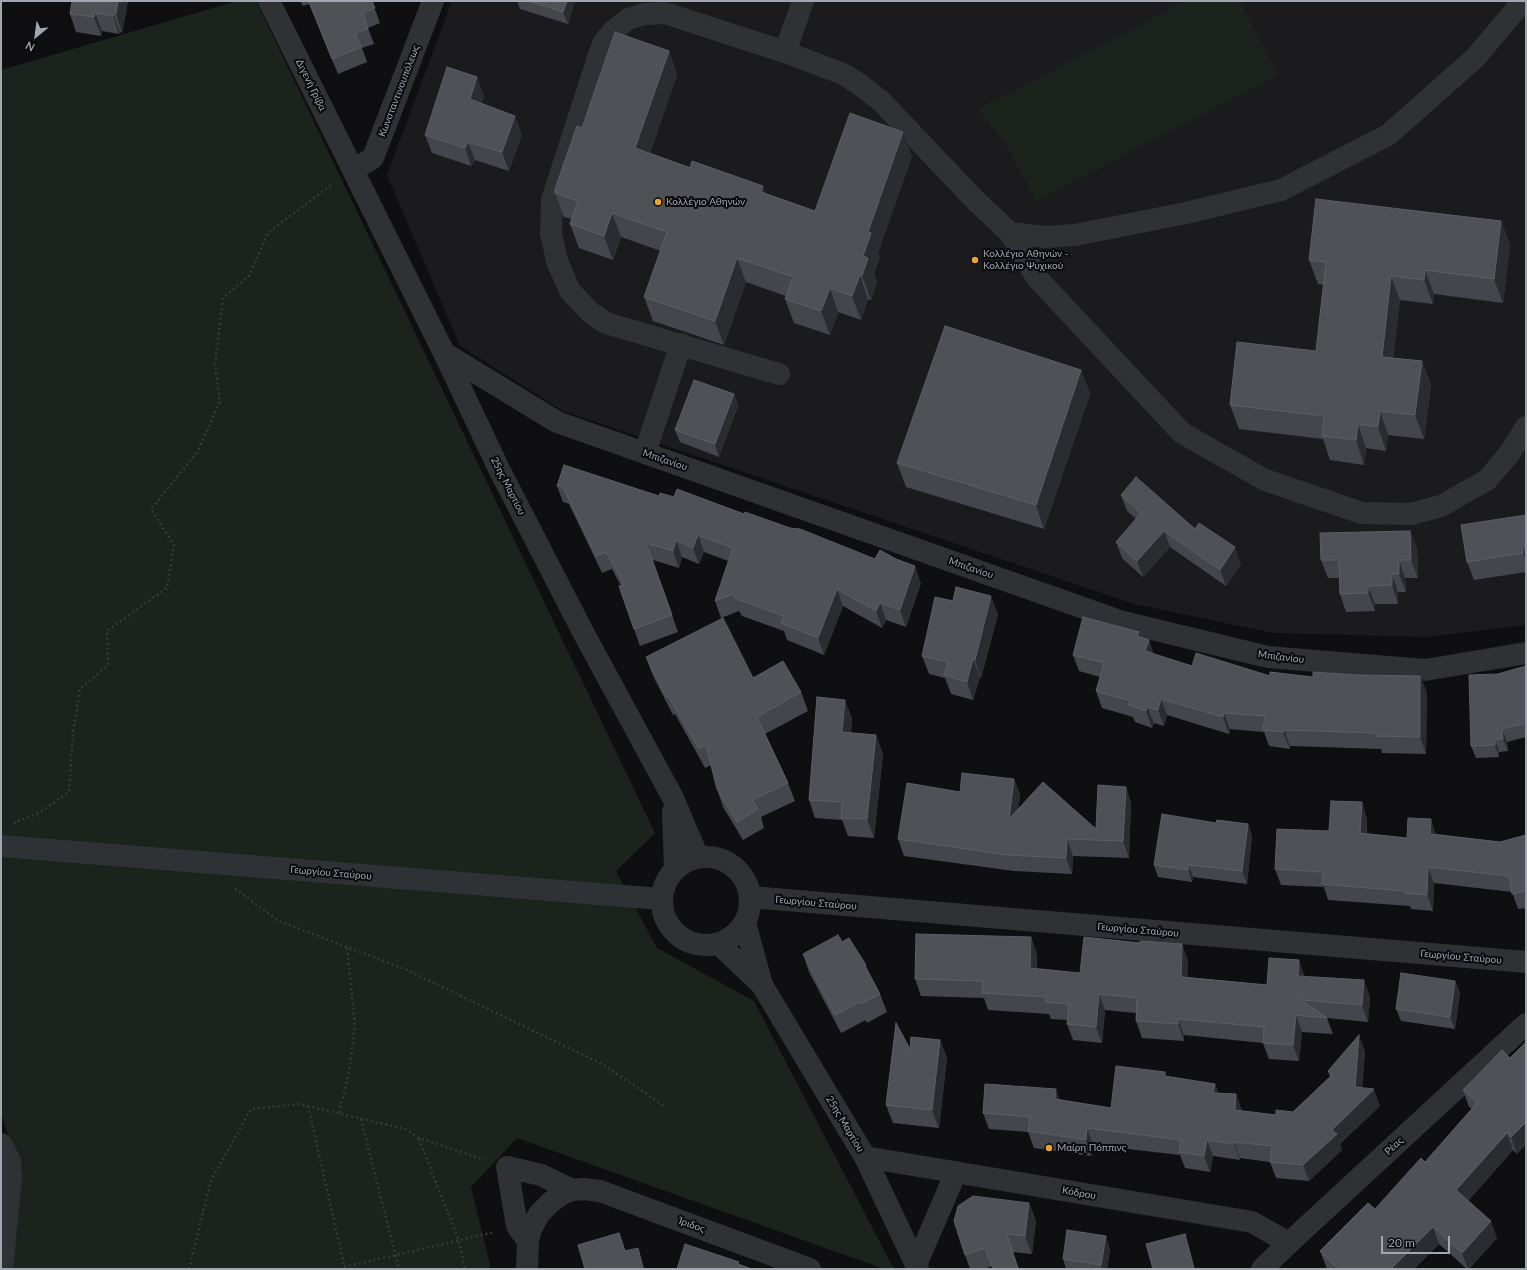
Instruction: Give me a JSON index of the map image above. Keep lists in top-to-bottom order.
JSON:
{
  "streets": {
    "street": [
      "Διγενή Γρίβα",
      "Κωνσταντινουπόλεως",
      "Μπιζανίου",
      "25ης Μαρτίου",
      "Γεωργίου Σταύρου",
      "Ρέας",
      "Κόδρου",
      "Ίριδος"
    ]
  },
  "crossings": [
    ["Διγενή Γρίβα", "Κωνσταντινουπόλεως"],
    ["Διγενή Γρίβα", "25ης Μαρτίου"],
    ["Κωνσταντινουπόλεως", "25ης Μαρτίου"],
    ["Μπιζανίου", "25ης Μαρτίου"],
    ["25ης Μαρτίου", "Γεωργίου Σταύρου"],
    ["25ης Μαρτίου", "Κόδρου"],
    ["Ρέας", "Κόδρου"]
  ],
  "places": ["Κολλέγιο Αθηνών", "Κολλέγιο Αθηνών - Κολλέγιο Ψυχικού", "Μαίρη Πόππινς"],
  "scale_bar": "20 m",
  "north": "bottom left"
}
